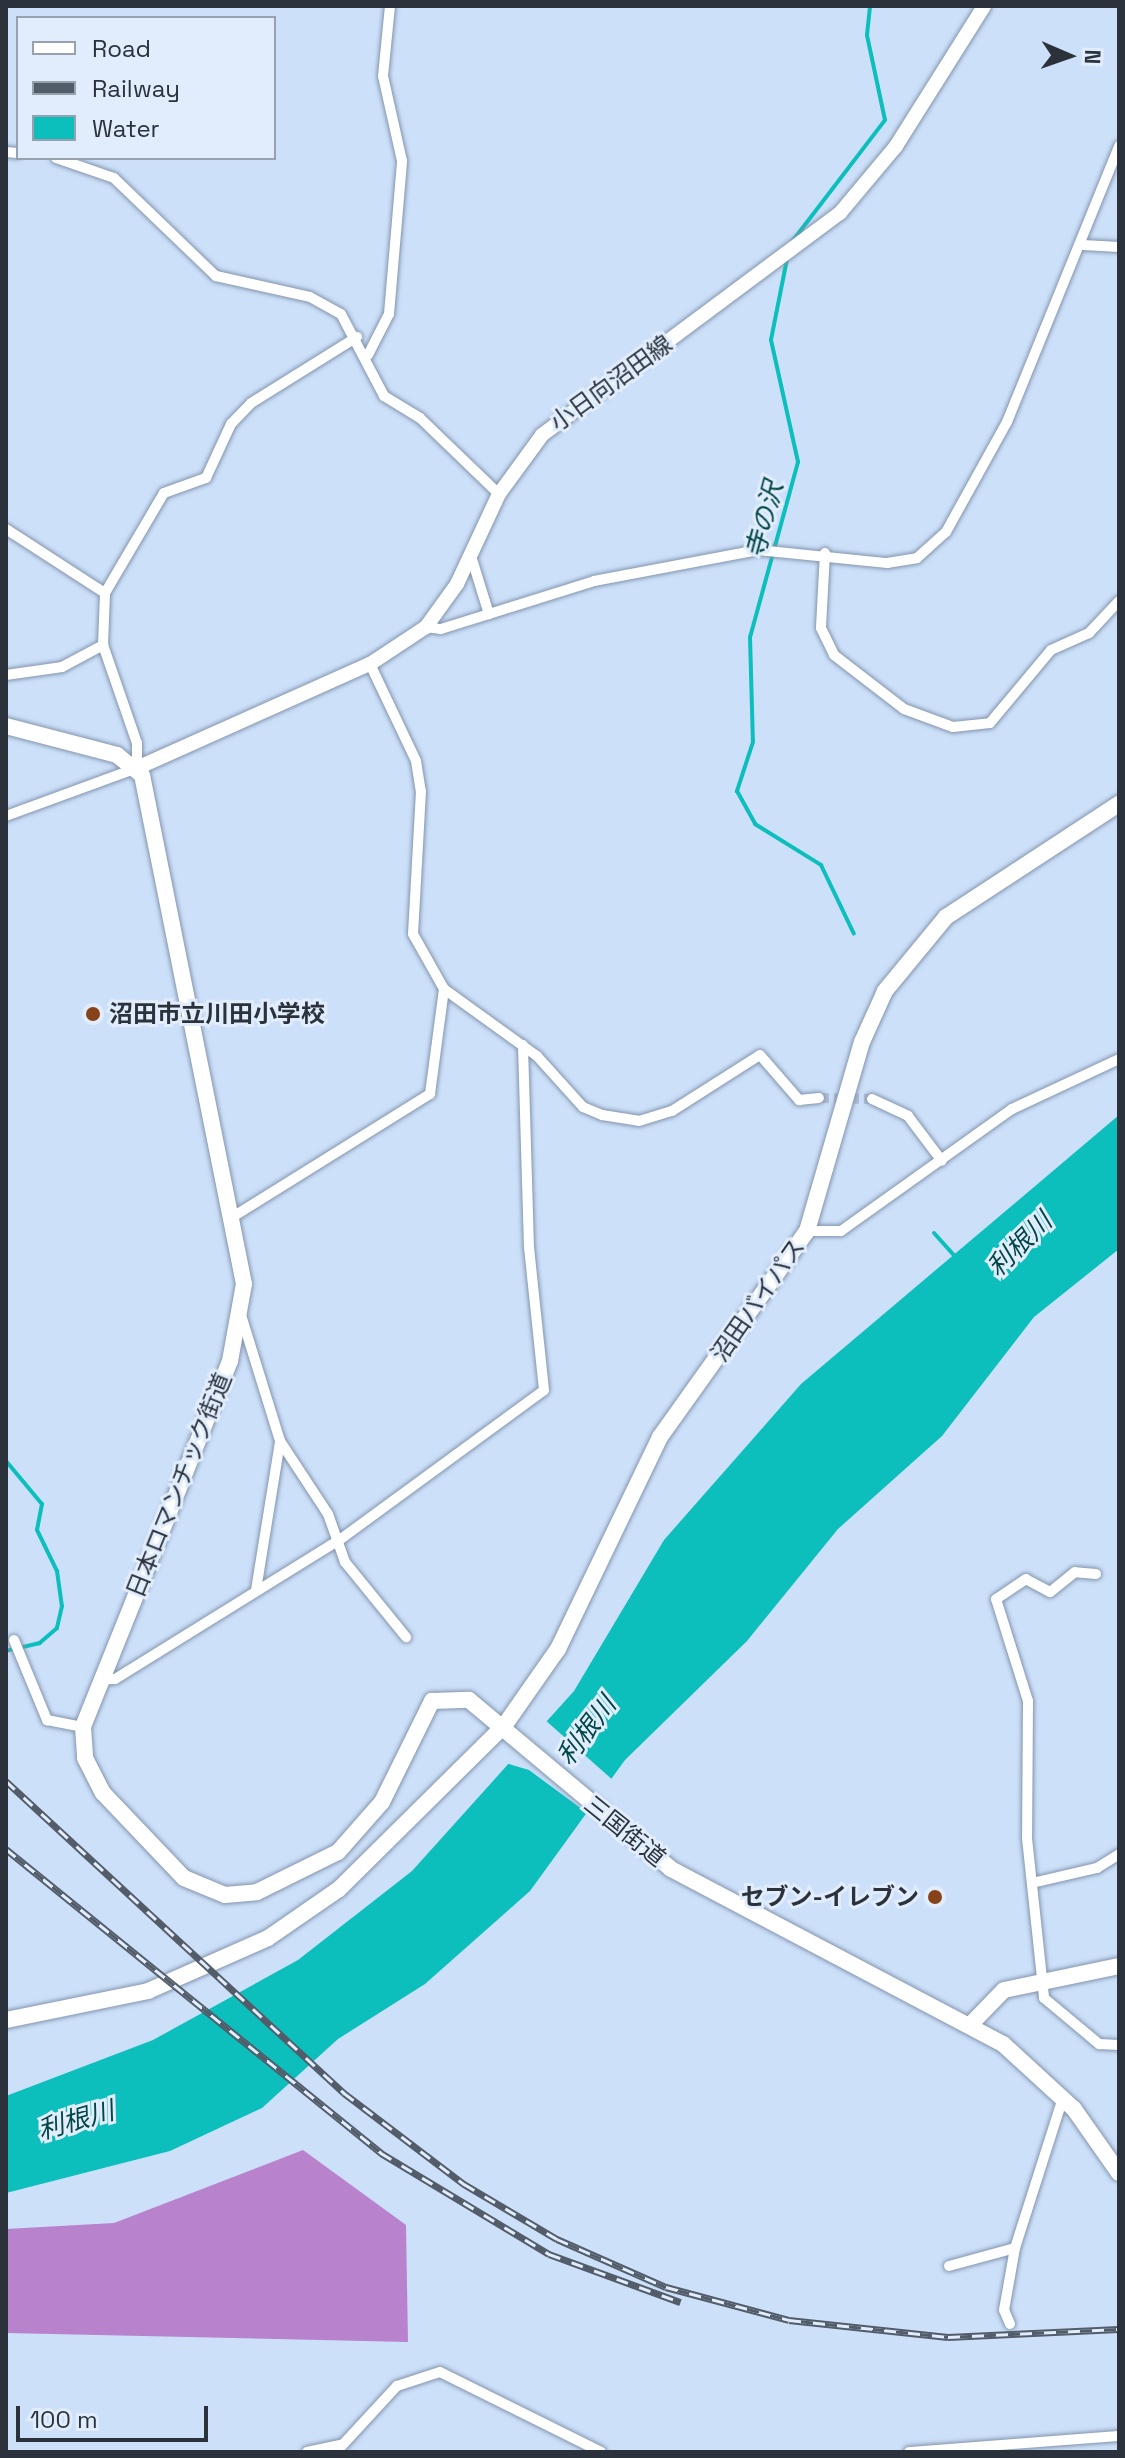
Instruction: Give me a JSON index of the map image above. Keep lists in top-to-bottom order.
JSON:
{
  "streets": {
    "highway": ["沼田バイパス", "日本ロマンチック街道", "三国街道"],
    "main road": ["小日向沼田線"]
  },
  "crossings": [
    ["小日向沼田線", "日本ロマンチック街道"],
    ["沼田バイパス", "日本ロマンチック街道"],
    ["沼田バイパス", "三国街道"],
    ["日本ロマンチック街道", "三国街道"]
  ],
  "water": ["寺の沢", "利根川"],
  "places": ["沼田市立川田小学校", "セブン-イレブン"],
  "legend": ["Road", "Railway", "Water"],
  "scale_bar": "100 m",
  "north": "right"
}
